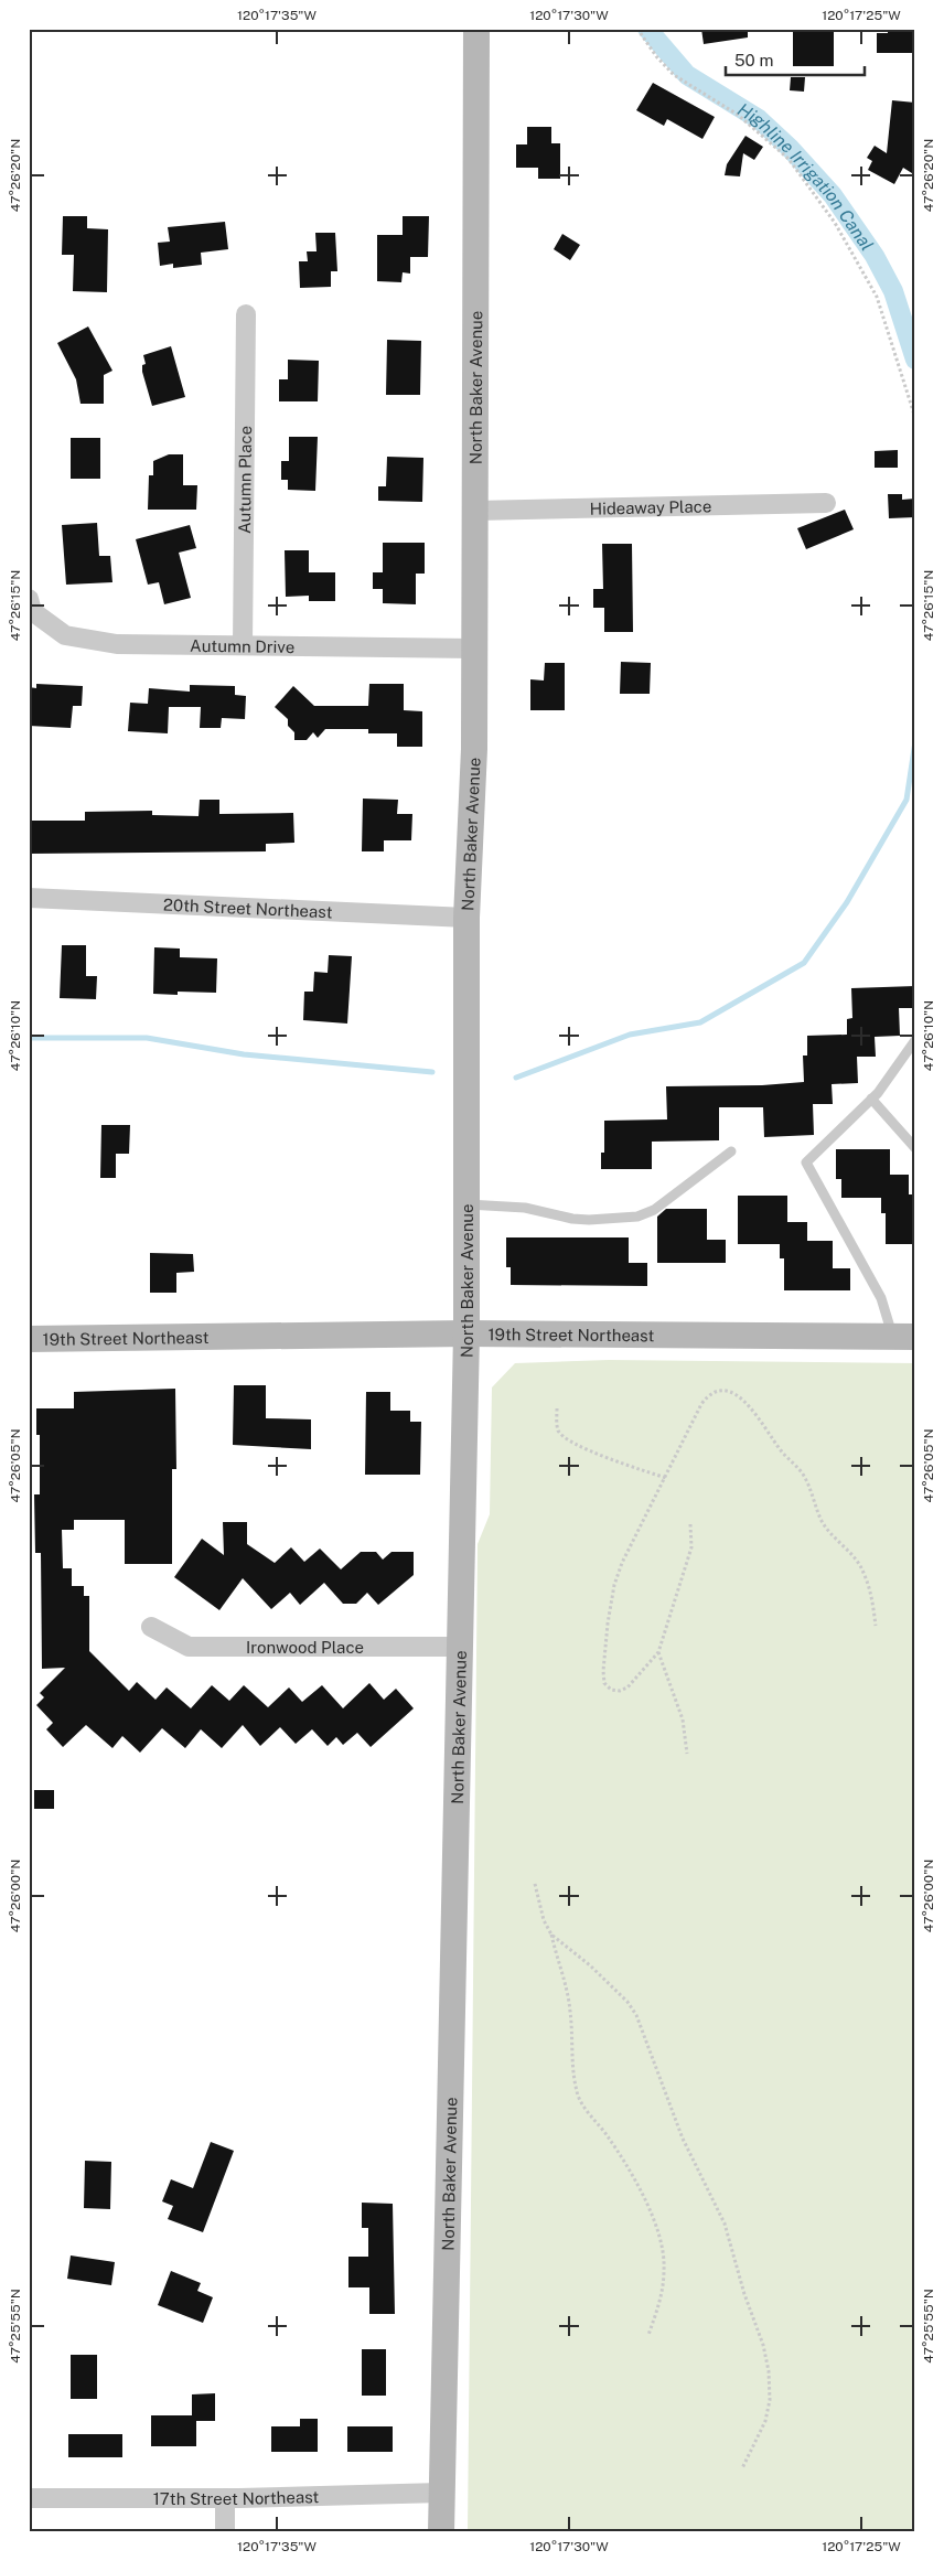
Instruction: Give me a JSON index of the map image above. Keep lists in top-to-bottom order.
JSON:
{
  "streets": {
    "main road": ["North Baker Avenue", "19th Street Northeast"],
    "street": [
      "Autumn Place",
      "Hideaway Place",
      "Autumn Drive",
      "20th Street Northeast",
      "Ironwood Place",
      "17th Street Northeast"
    ]
  },
  "crossings": [
    ["North Baker Avenue", "Hideaway Place"],
    ["North Baker Avenue", "Autumn Drive"],
    ["North Baker Avenue", "20th Street Northeast"],
    ["North Baker Avenue", "19th Street Northeast"],
    ["North Baker Avenue", "Ironwood Place"],
    ["North Baker Avenue", "17th Street Northeast"],
    ["Autumn Place", "Autumn Drive"]
  ],
  "water": ["Highline Irrigation Canal"],
  "scale_bar": "50 m",
  "coordinates": [
    "120°17'35\"W",
    "120°17'30\"W",
    "120°17'25\"W",
    "47°26'20\"N",
    "47°26'15\"N",
    "47°26'10\"N",
    "47°26'05\"N",
    "47°26'00\"N",
    "47°25'55\"N"
  ]
}
